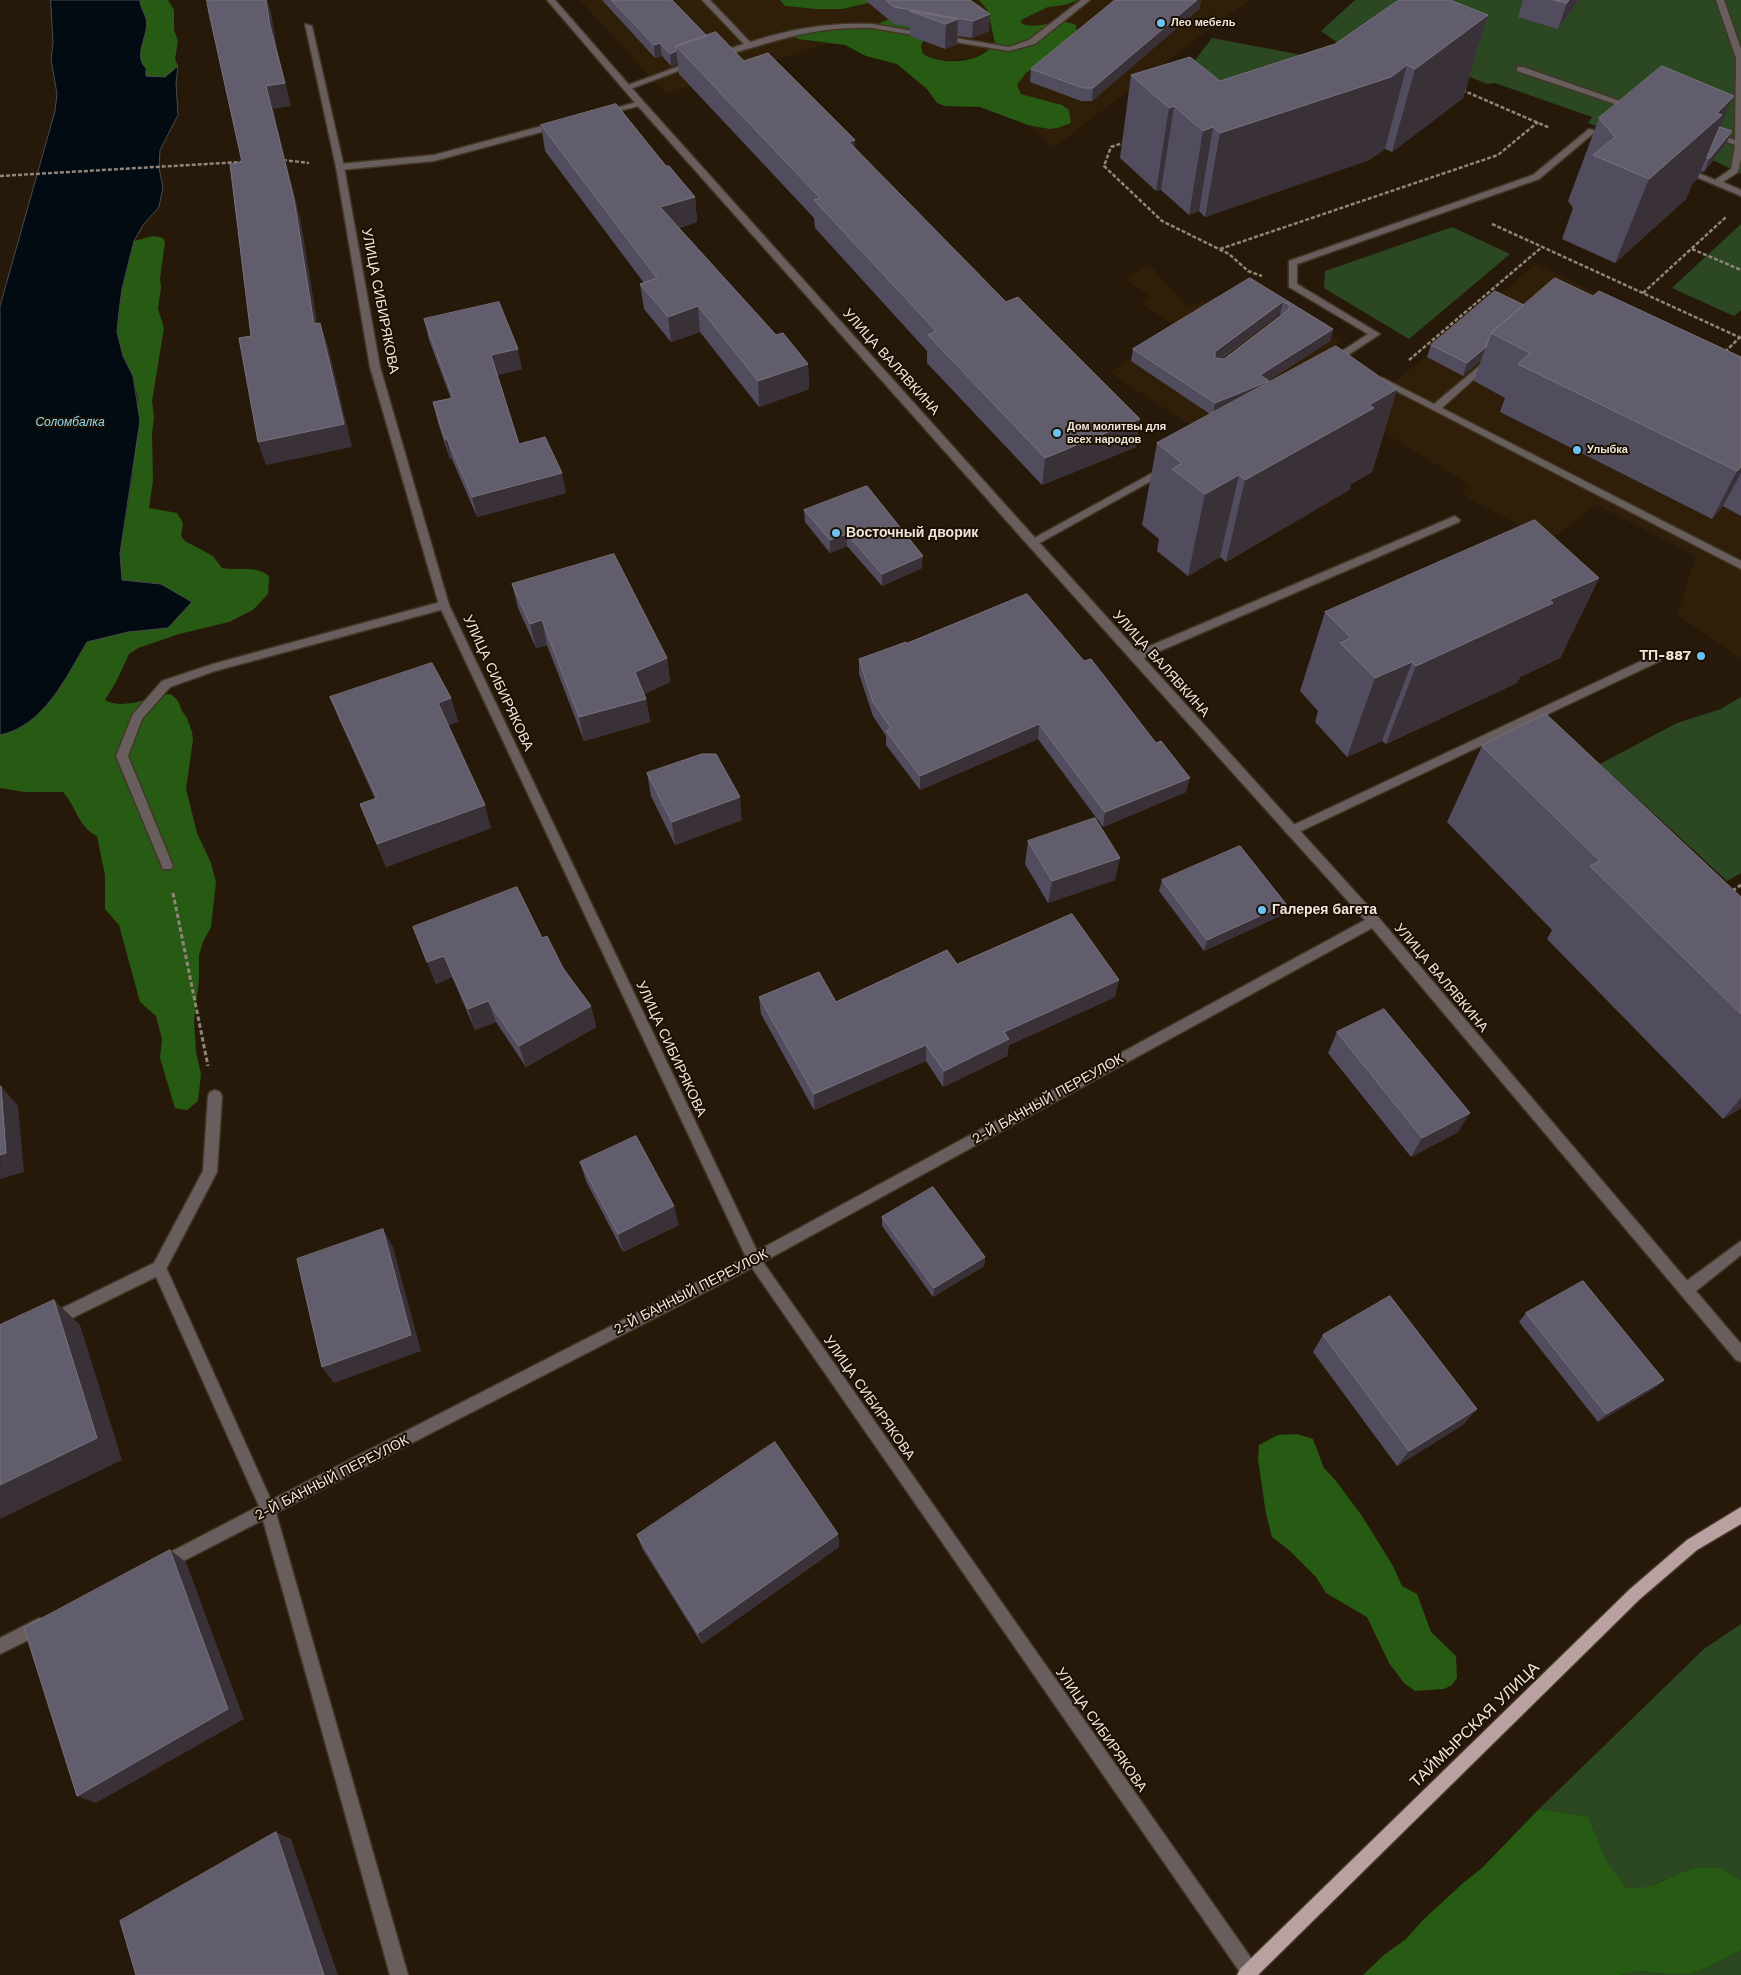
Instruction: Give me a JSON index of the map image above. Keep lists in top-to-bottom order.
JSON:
{
  "streets": {
    "main road": ["ТАЙМЫРСКАЯ УЛИЦА"],
    "street": ["УЛИЦА СИБИРЯКОВА", "УЛИЦА ВАЛЯВКИНА", "2-Й БАННЫЙ ПЕРЕУЛОК"]
  },
  "crossings": [
    ["УЛИЦА СИБИРЯКОВА", "2-Й БАННЫЙ ПЕРЕУЛОК"],
    ["УЛИЦА СИБИРЯКОВА", "ТАЙМЫРСКАЯ УЛИЦА"],
    ["УЛИЦА ВАЛЯВКИНА", "2-Й БАННЫЙ ПЕРЕУЛОК"]
  ],
  "water": ["Соломбалка"],
  "places": [
    "Лео мебель",
    "Дом молитвы для всех народов",
    "Улыбка",
    "Восточный дворик",
    "ТП-887",
    "Галерея багета"
  ]
}
